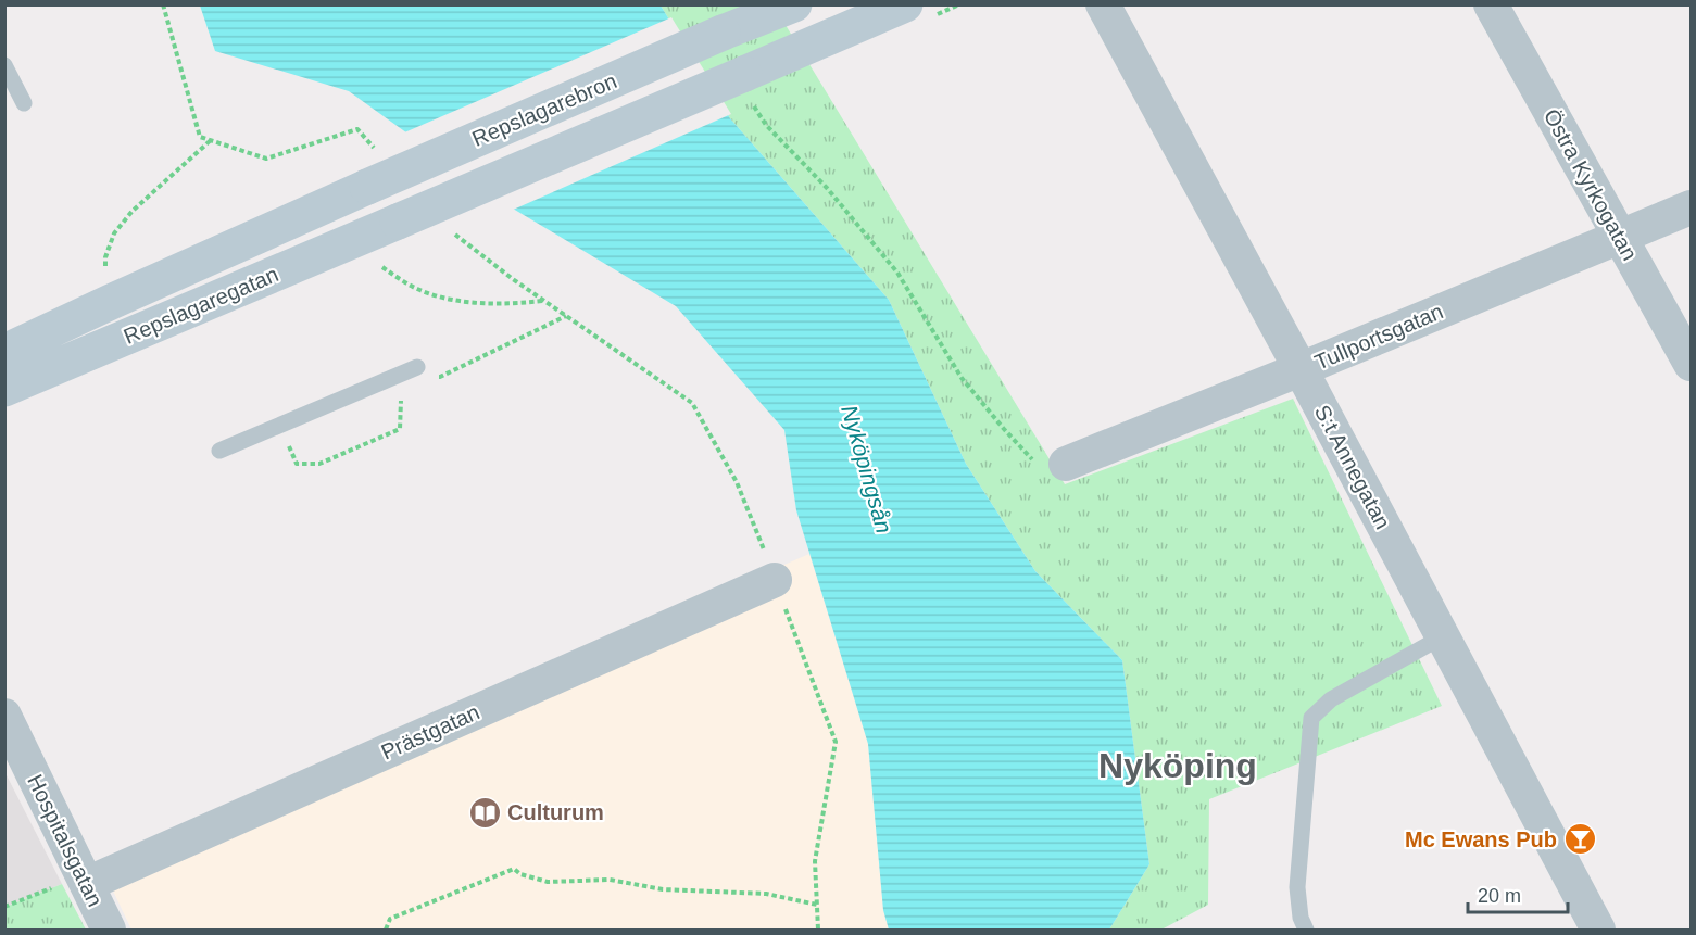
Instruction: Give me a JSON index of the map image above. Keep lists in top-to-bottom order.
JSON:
{
  "streets": {
    "main road": ["Repslagarebron", "Repslagaregatan"],
    "street": [
      "Östra Kyrkogatan",
      "Tullportsgatan",
      "S:t Annegatan",
      "Prästgatan",
      "Hospitalsgatan"
    ]
  },
  "crossings": [
    ["Repslagarebron", "Repslagaregatan"],
    ["Östra Kyrkogatan", "Tullportsgatan"],
    ["Tullportsgatan", "S:t Annegatan"],
    ["Prästgatan", "Hospitalsgatan"]
  ],
  "districts": ["Nyköping"],
  "water": ["Nyköpingsån"],
  "places": {
    "library": ["Culturum"],
    "bar": ["Mc Ewans Pub"]
  },
  "scale_bar": "20 m"
}
